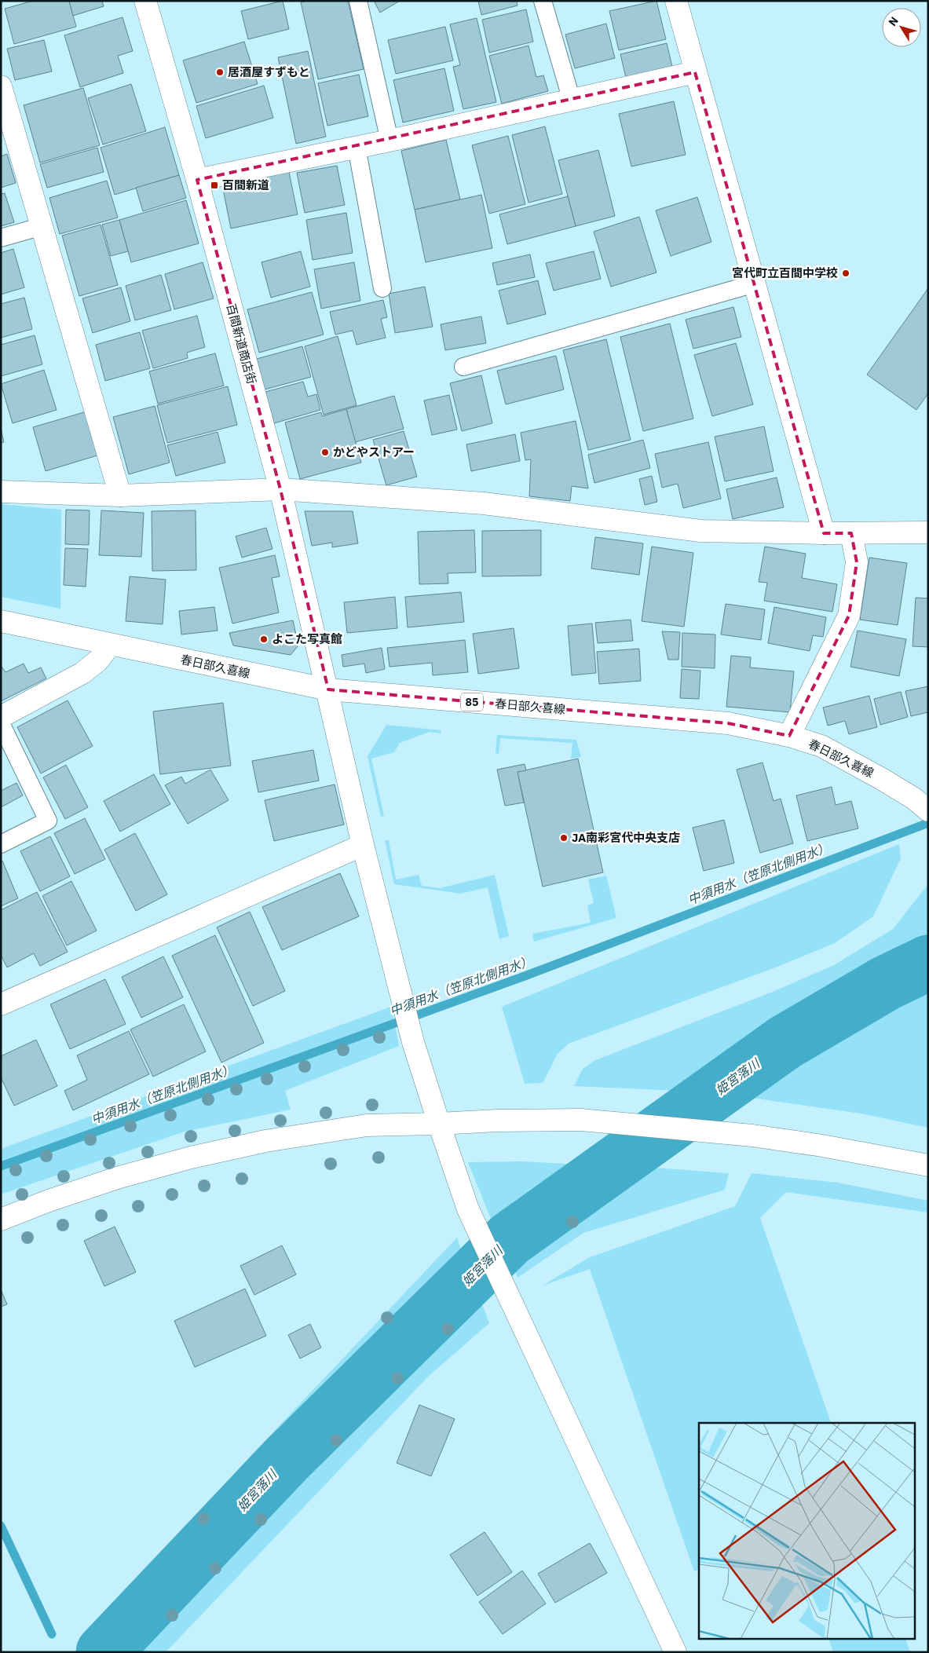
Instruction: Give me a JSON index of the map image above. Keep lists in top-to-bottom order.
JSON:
{
  "streets": {
    "street": ["百間新道商店街", "春日部久喜線", "85"]
  },
  "crossings": [
    ["百間新道商店街", "春日部久喜線"]
  ],
  "water": ["中須用水（笠原北側用水）", "姫宮落川"],
  "places": {
    "other": [
      "居酒屋すずもと",
      "宮代町立百間中学校",
      "かどやストアー",
      "よこた写真館",
      "JA南彩宮代中央支店"
    ],
    "transit": ["百間新道"]
  },
  "north": "top left"
}
